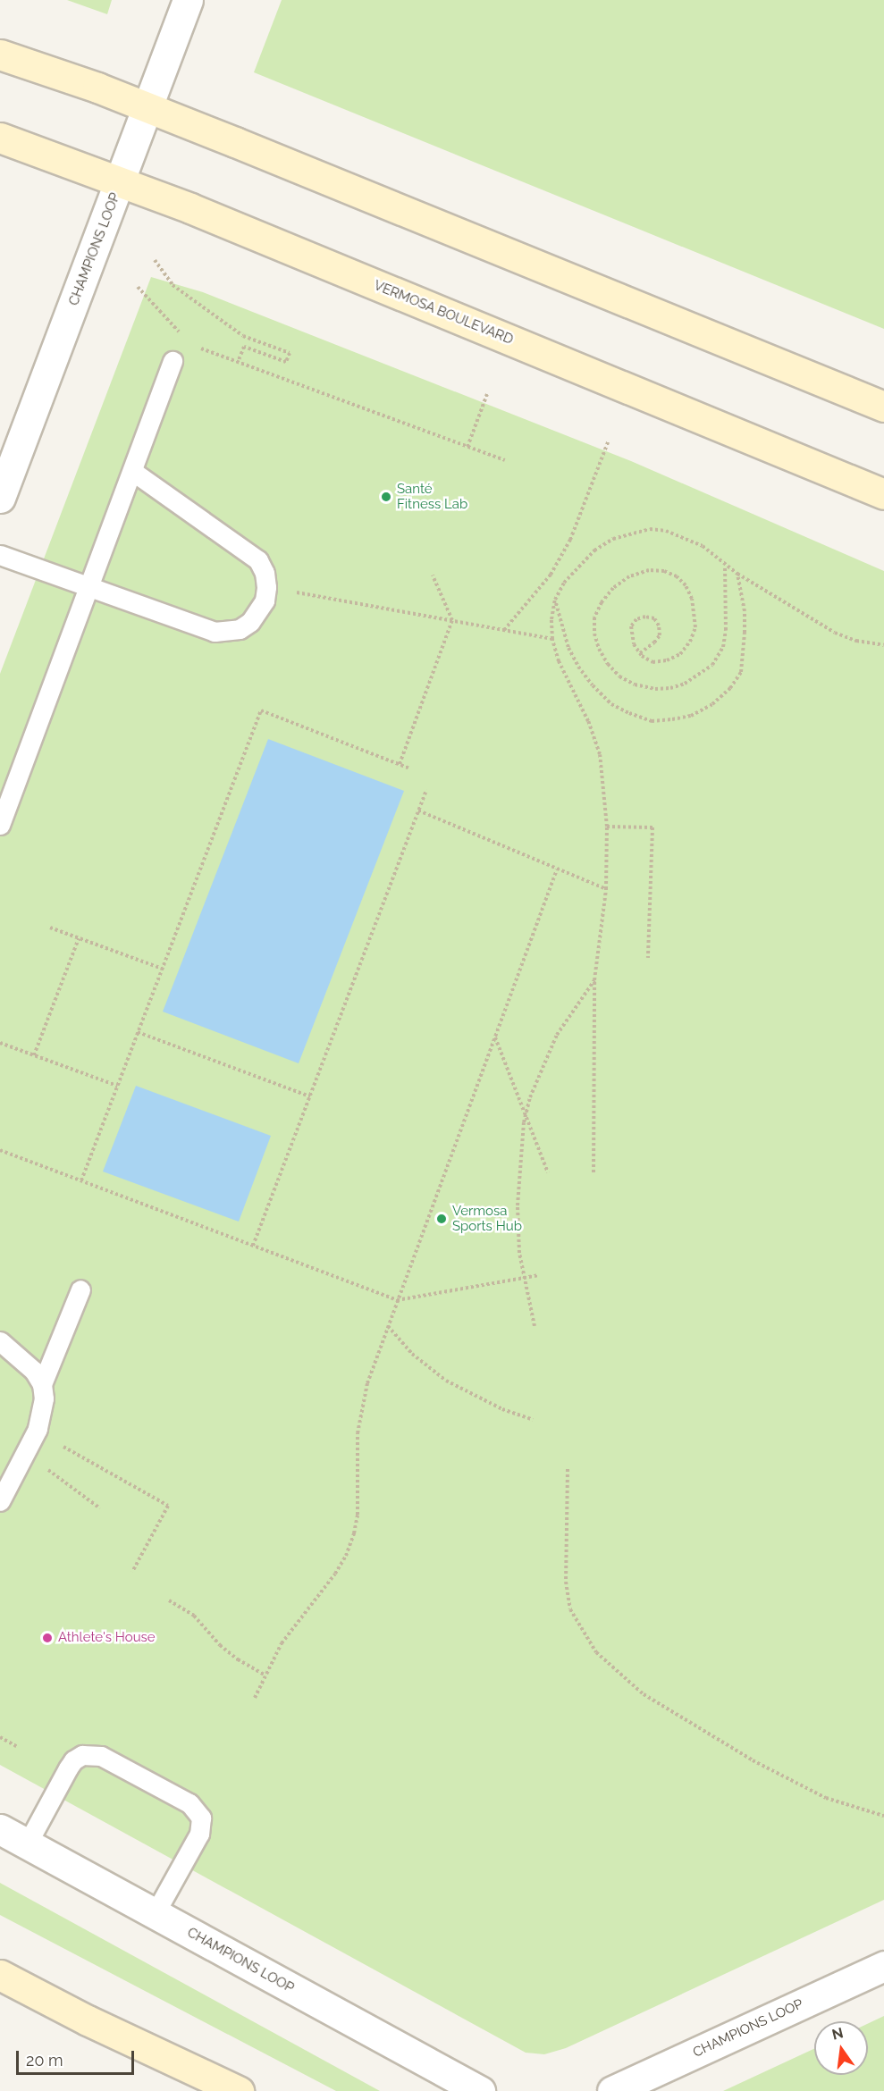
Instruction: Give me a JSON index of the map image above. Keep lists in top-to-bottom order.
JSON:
{
  "streets": {
    "main road": ["VERMOSA BOULEVARD"],
    "street": ["CHAMPIONS LOOP"]
  },
  "crossings": [
    ["CHAMPIONS LOOP", "VERMOSA BOULEVARD"]
  ],
  "places": ["Santé Fitness Lab", "Vermosa Sports Hub", "Athlete's House"],
  "scale_bar": "20 m",
  "north": "top"
}
